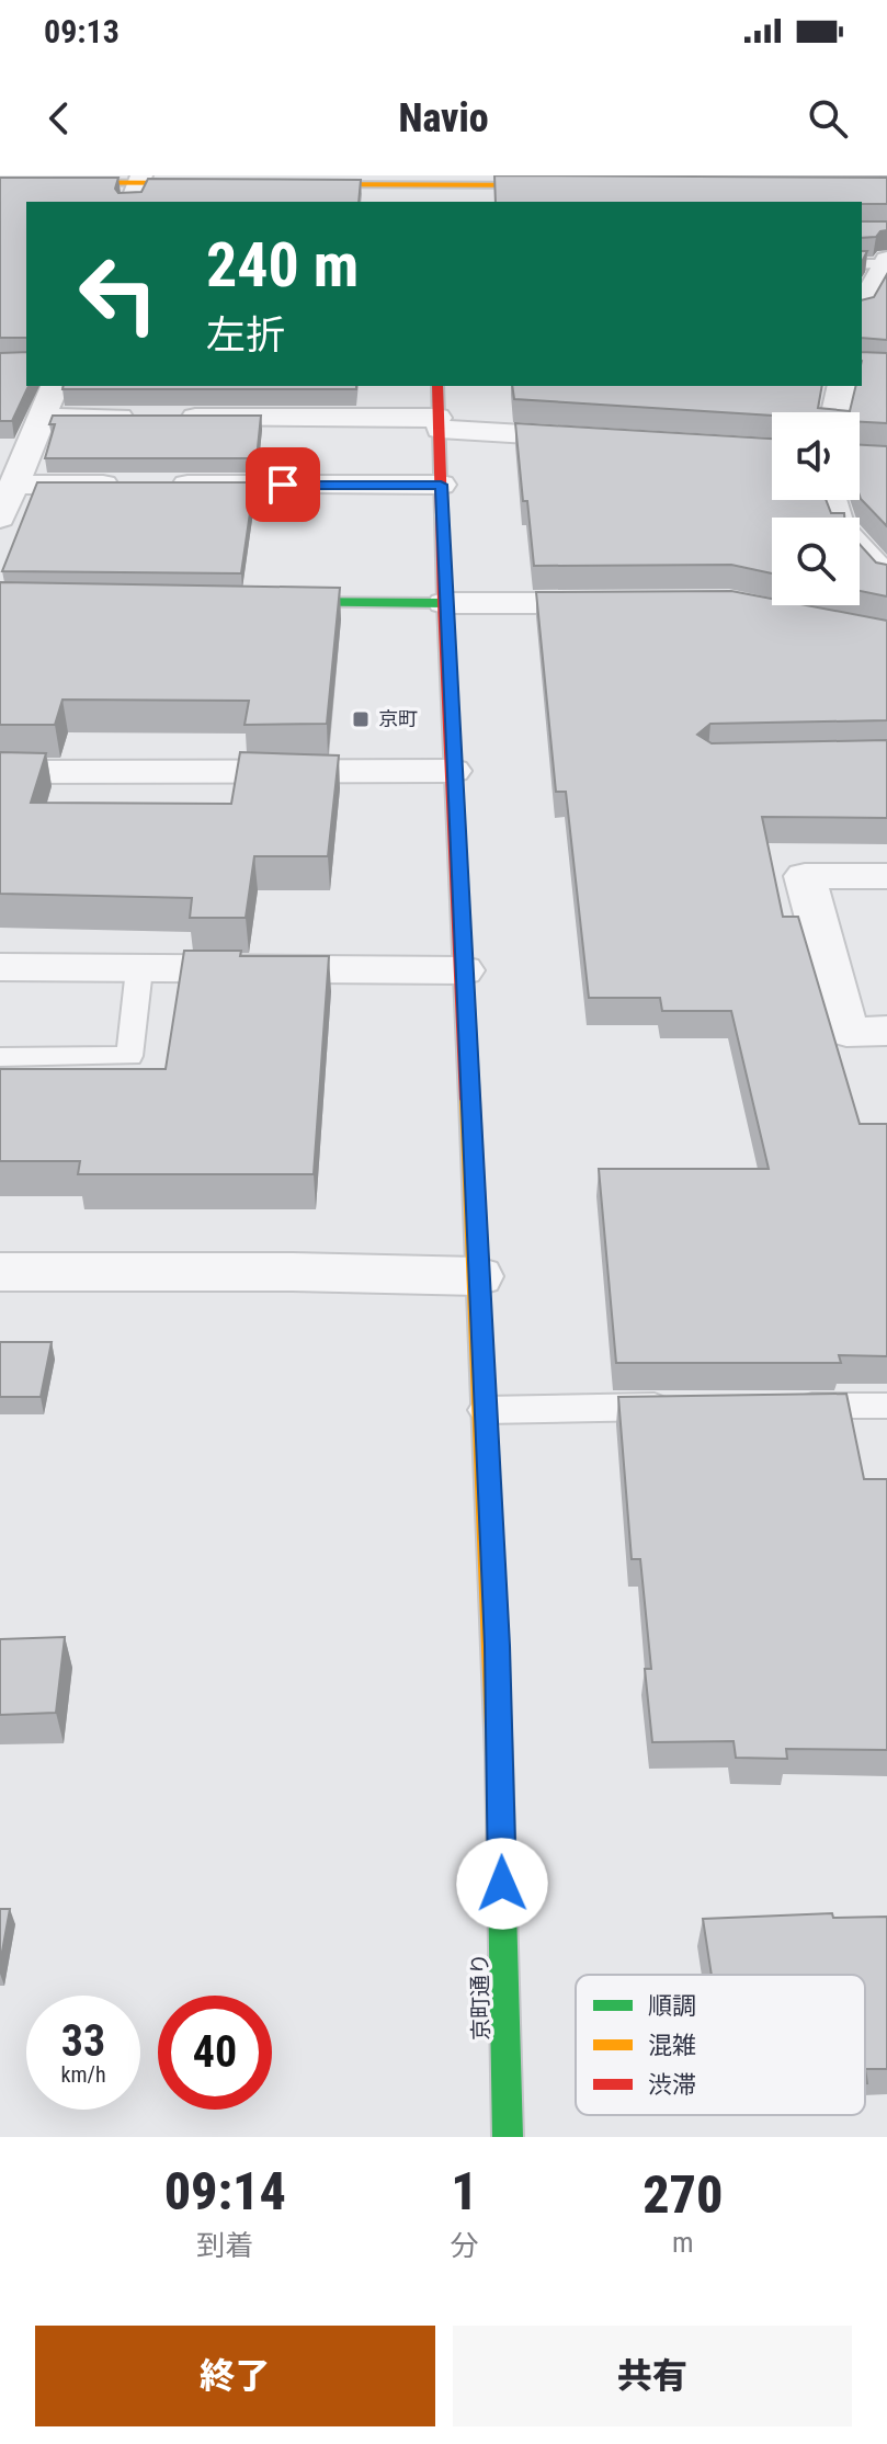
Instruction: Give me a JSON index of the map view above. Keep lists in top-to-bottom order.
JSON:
{
  "streets": {
    "street": ["京町通り"]
  },
  "places": {
    "transit": ["京町"]
  },
  "legend": ["順調", "混雑", "渋滞"],
  "page": {
    "status": "09:13",
    "header": "Navio",
    "turn": ["240 m", "左折"],
    "speed": "33 km/h",
    "limit": "40",
    "eta": [
      "09:14",
      "到着",
      "1",
      "分",
      "270",
      "m"
    ],
    "buttons": ["終了", "共有"]
  }
}
